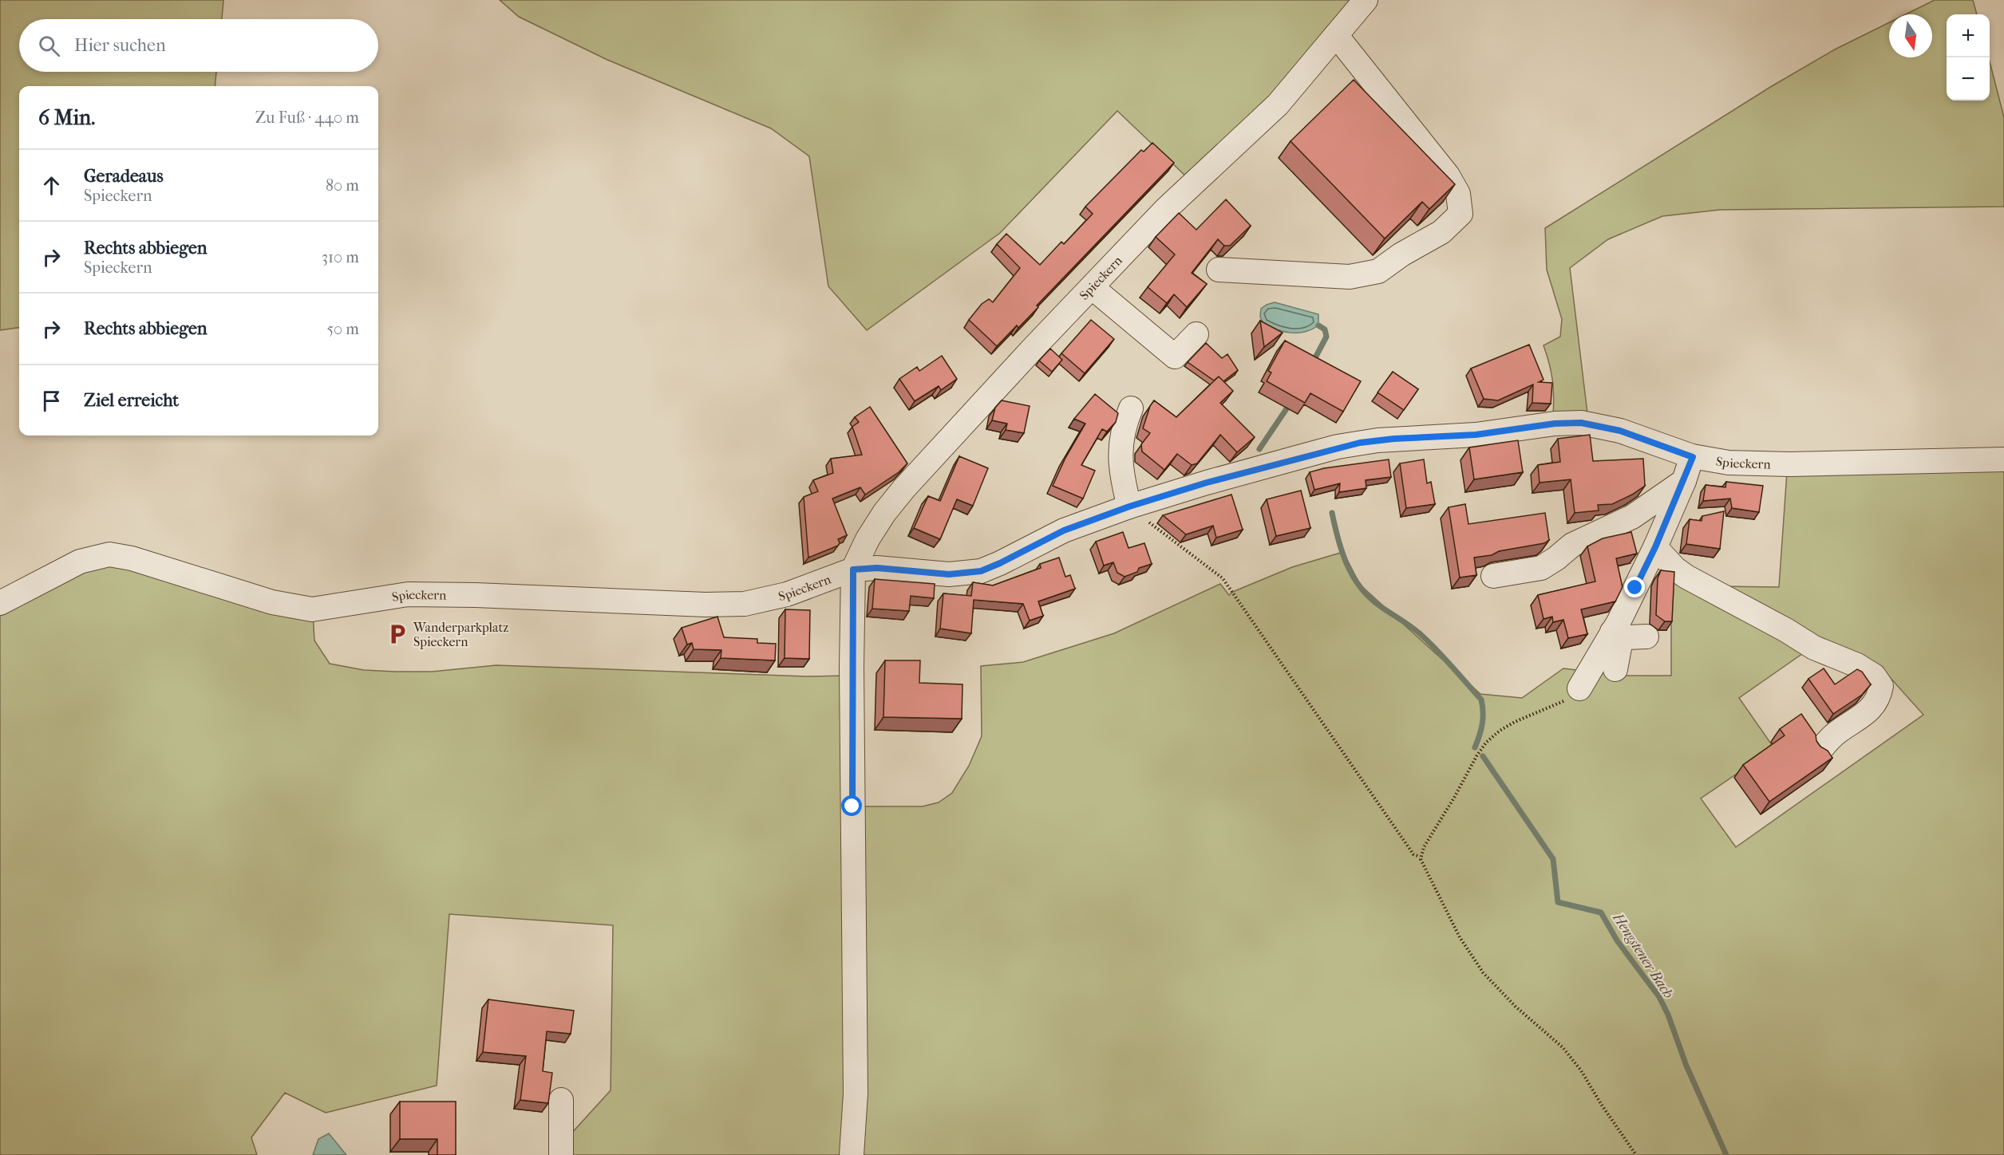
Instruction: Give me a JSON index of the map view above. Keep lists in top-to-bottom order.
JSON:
{
  "streets": {
    "street": ["Spieckern"]
  },
  "water": ["Hengstener Bach"],
  "places": {
    "parking": ["Wanderparkplatz Spieckern"]
  },
  "north": "bottom",
  "page": {
    "map_buttons": ["+", "−"],
    "search": "Hier suchen",
    "heading": ["6 Min.", "Zu Fuß · 440 m"],
    "list": [
      ["Geradeaus", "Spieckern", "80 m"],
      ["Rechts abbiegen", "Spieckern", "310 m"],
      ["Rechts abbiegen", "50 m"],
      "Ziel erreicht"
    ]
  }
}
